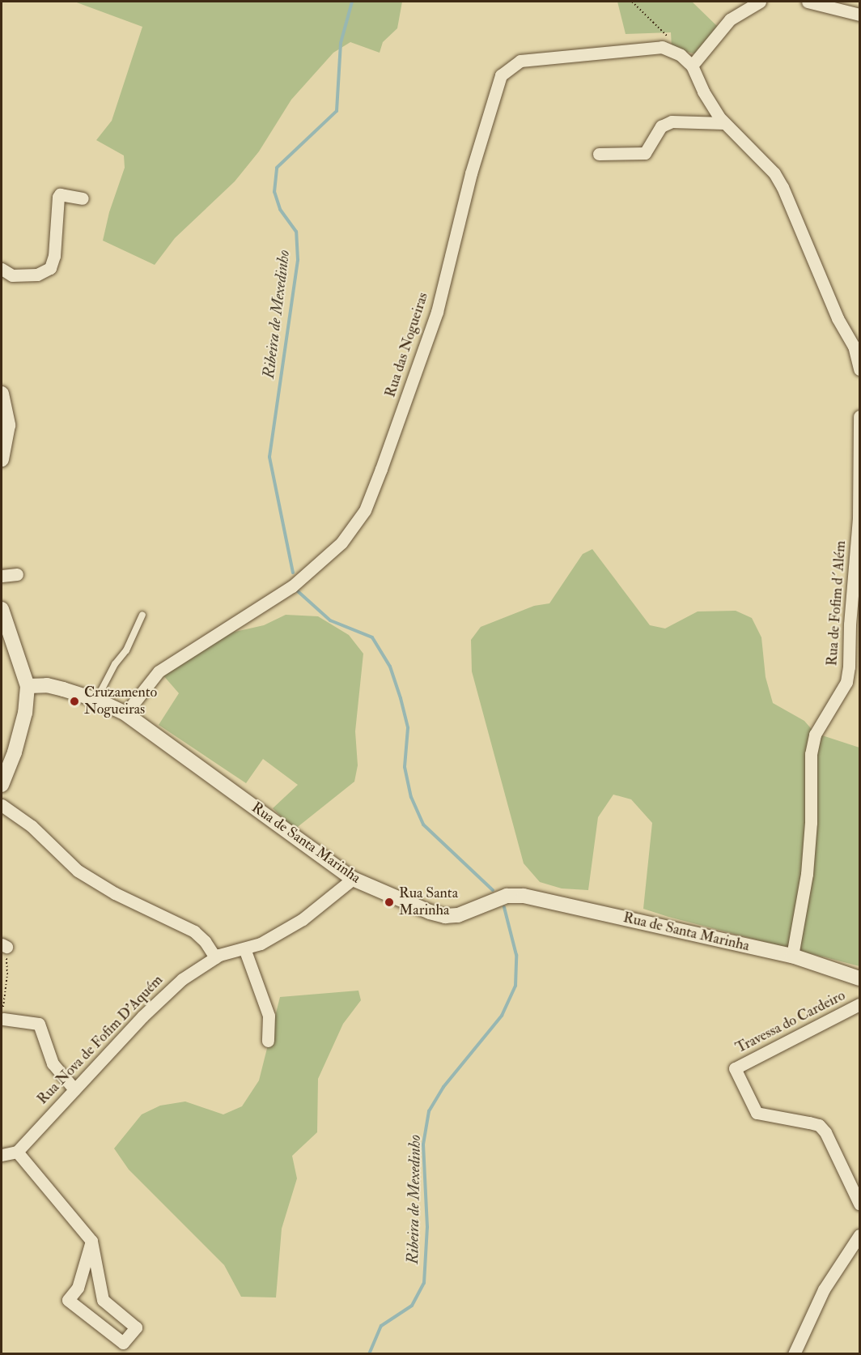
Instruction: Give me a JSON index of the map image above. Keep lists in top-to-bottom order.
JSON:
{
  "streets": {
    "street": [
      "Rua das Nogueiras",
      "Rua de Fofim d´Além",
      "Rua de Santa Marinha",
      "Travessa do Cardeiro",
      "Rua Nova de Fofim D'Aquém"
    ]
  },
  "crossings": [
    ["Rua das Nogueiras", "Rua de Santa Marinha"],
    ["Rua de Fofim d´Além", "Rua de Santa Marinha"],
    ["Rua de Santa Marinha", "Rua Nova de Fofim D'Aquém"]
  ],
  "water": ["Ribeira de Mexedinho"],
  "places": ["Cruzamento Nogueiras", "Rua Santa Marinha"]
}
